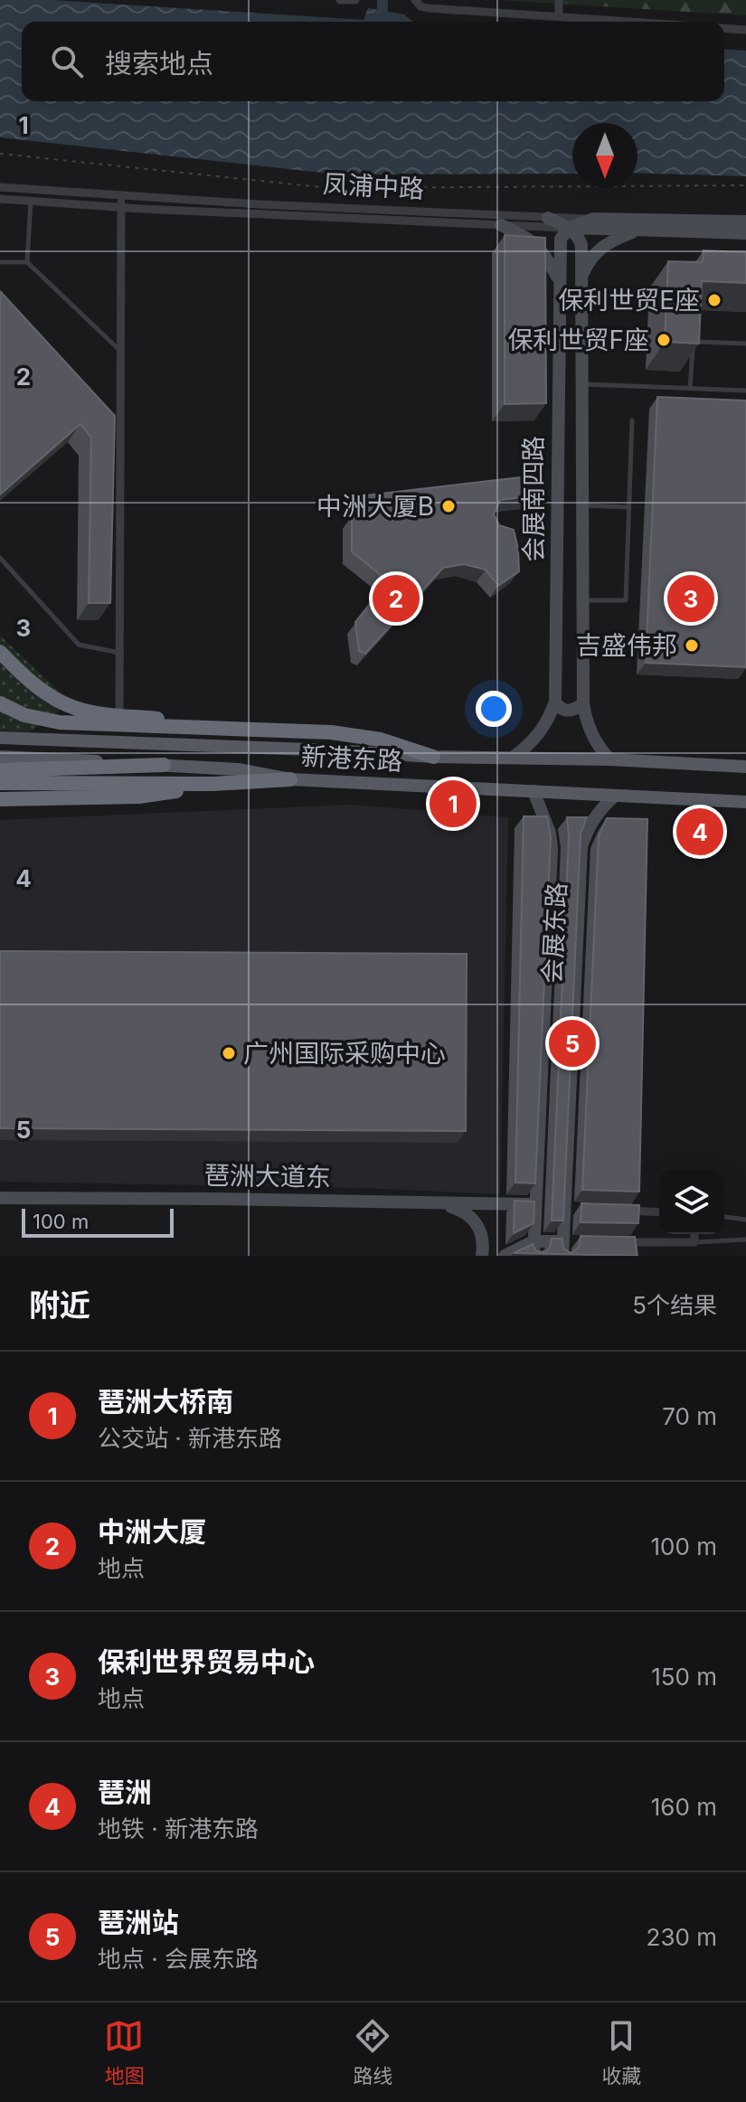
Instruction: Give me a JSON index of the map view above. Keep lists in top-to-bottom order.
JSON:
{
  "streets": {
    "main road": ["新港东路"],
    "street": [
      "凤浦中路",
      "会展南四路",
      "会展东路",
      "琶洲大道东"
    ]
  },
  "crossings": [
    ["凤浦中路", "会展南四路"],
    ["会展南四路", "新港东路"],
    ["新港东路", "会展东路"]
  ],
  "places": [
    "保利世贸E座",
    "保利世贸F座",
    "中洲大厦B",
    "吉盛伟邦",
    "广州国际采购中心"
  ],
  "scale_bar": "100 m",
  "north": "bottom",
  "page": {
    "search": "搜索地点",
    "pins": [
      "2",
      "3",
      "1",
      "4",
      "5"
    ],
    "scale": "100 m",
    "heading": ["附近", "5个结果"],
    "list": [
      {
        "mark": "1",
        "name": "琶洲大桥南",
        "note": "公交站 · 新港东路",
        "value": "70 m"
      },
      {
        "mark": "2",
        "name": "中洲大厦",
        "note": "地点",
        "value": "100 m"
      },
      {
        "mark": "3",
        "name": "保利世界贸易中心",
        "note": "地点",
        "value": "150 m"
      },
      {
        "mark": "4",
        "name": "琶洲",
        "note": "地铁 · 新港东路",
        "value": "160 m"
      },
      {
        "mark": "5",
        "name": "琶洲站",
        "note": "地点 · 会展东路",
        "value": "230 m"
      }
    ],
    "nav": ["地图", "路线", "收藏"]
  },
  "grid": {
    "rows": [
      "1",
      "2",
      "3",
      "4",
      "5"
    ]
  }
}
